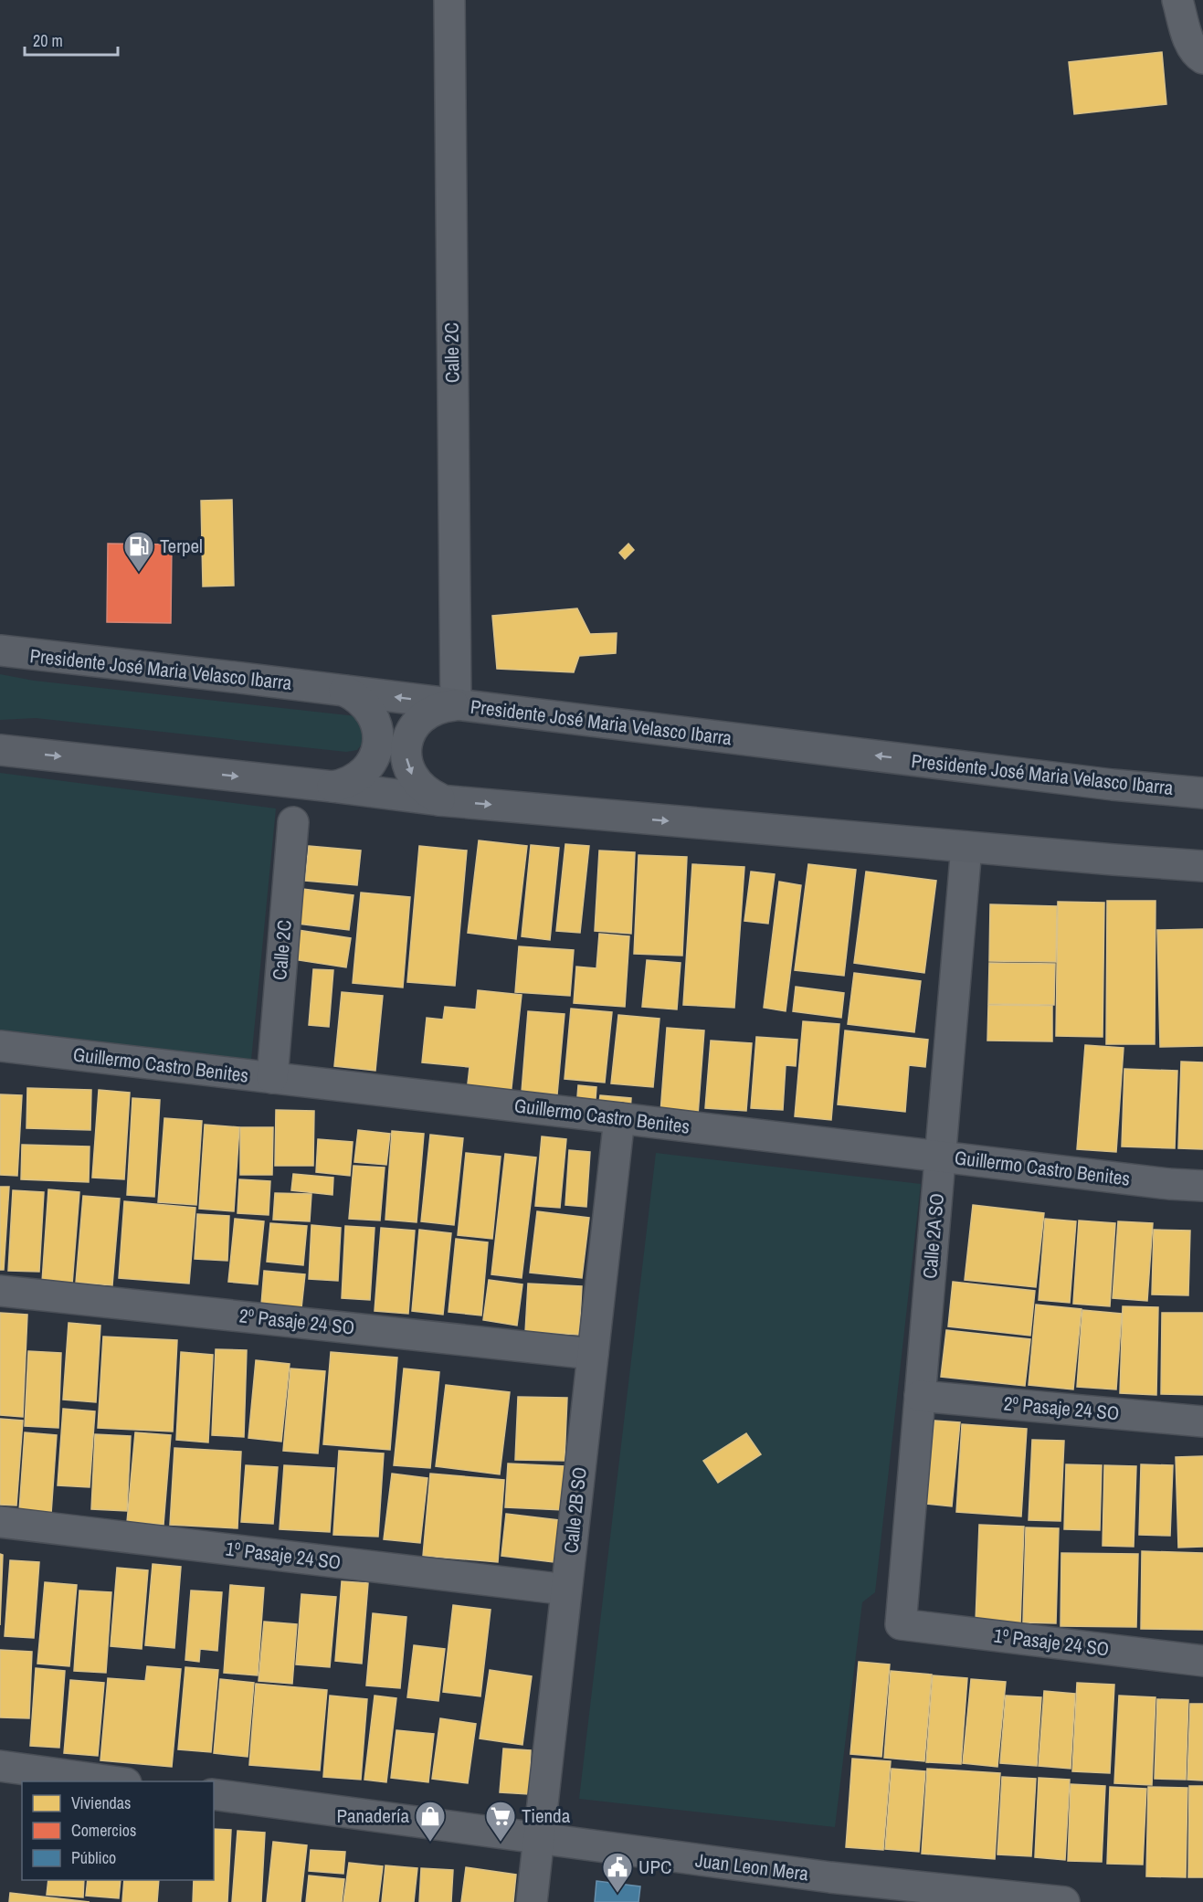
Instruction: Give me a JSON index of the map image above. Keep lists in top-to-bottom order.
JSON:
{
  "streets": {
    "main road": ["Presidente José Maria Velasco Ibarra"],
    "street": [
      "Calle 2C",
      "Guillermo Castro Benites",
      "Calle 2A SO",
      "2º Pasaje 24 SO",
      "Calle 2B SO",
      "1º Pasaje 24 SO",
      "Juan Leon Mera"
    ]
  },
  "crossings": [
    ["Calle 2C", "Presidente José Maria Velasco Ibarra"],
    ["Calle 2C", "Guillermo Castro Benites"],
    ["Guillermo Castro Benites", "Calle 2A SO"],
    ["Guillermo Castro Benites", "Calle 2B SO"],
    ["Calle 2A SO", "2º Pasaje 24 SO"],
    ["Calle 2A SO", "1º Pasaje 24 SO"],
    ["2º Pasaje 24 SO", "Calle 2B SO"],
    ["Calle 2B SO", "1º Pasaje 24 SO"],
    ["Calle 2B SO", "Juan Leon Mera"]
  ],
  "places": {
    "fuel station": ["Terpel"],
    "shop": ["Panadería"],
    "supermarket": ["Tienda"],
    "public building": ["UPC"]
  },
  "legend": ["Viviendas", "Comercios", "Público"],
  "scale_bar": "20 m"
}
